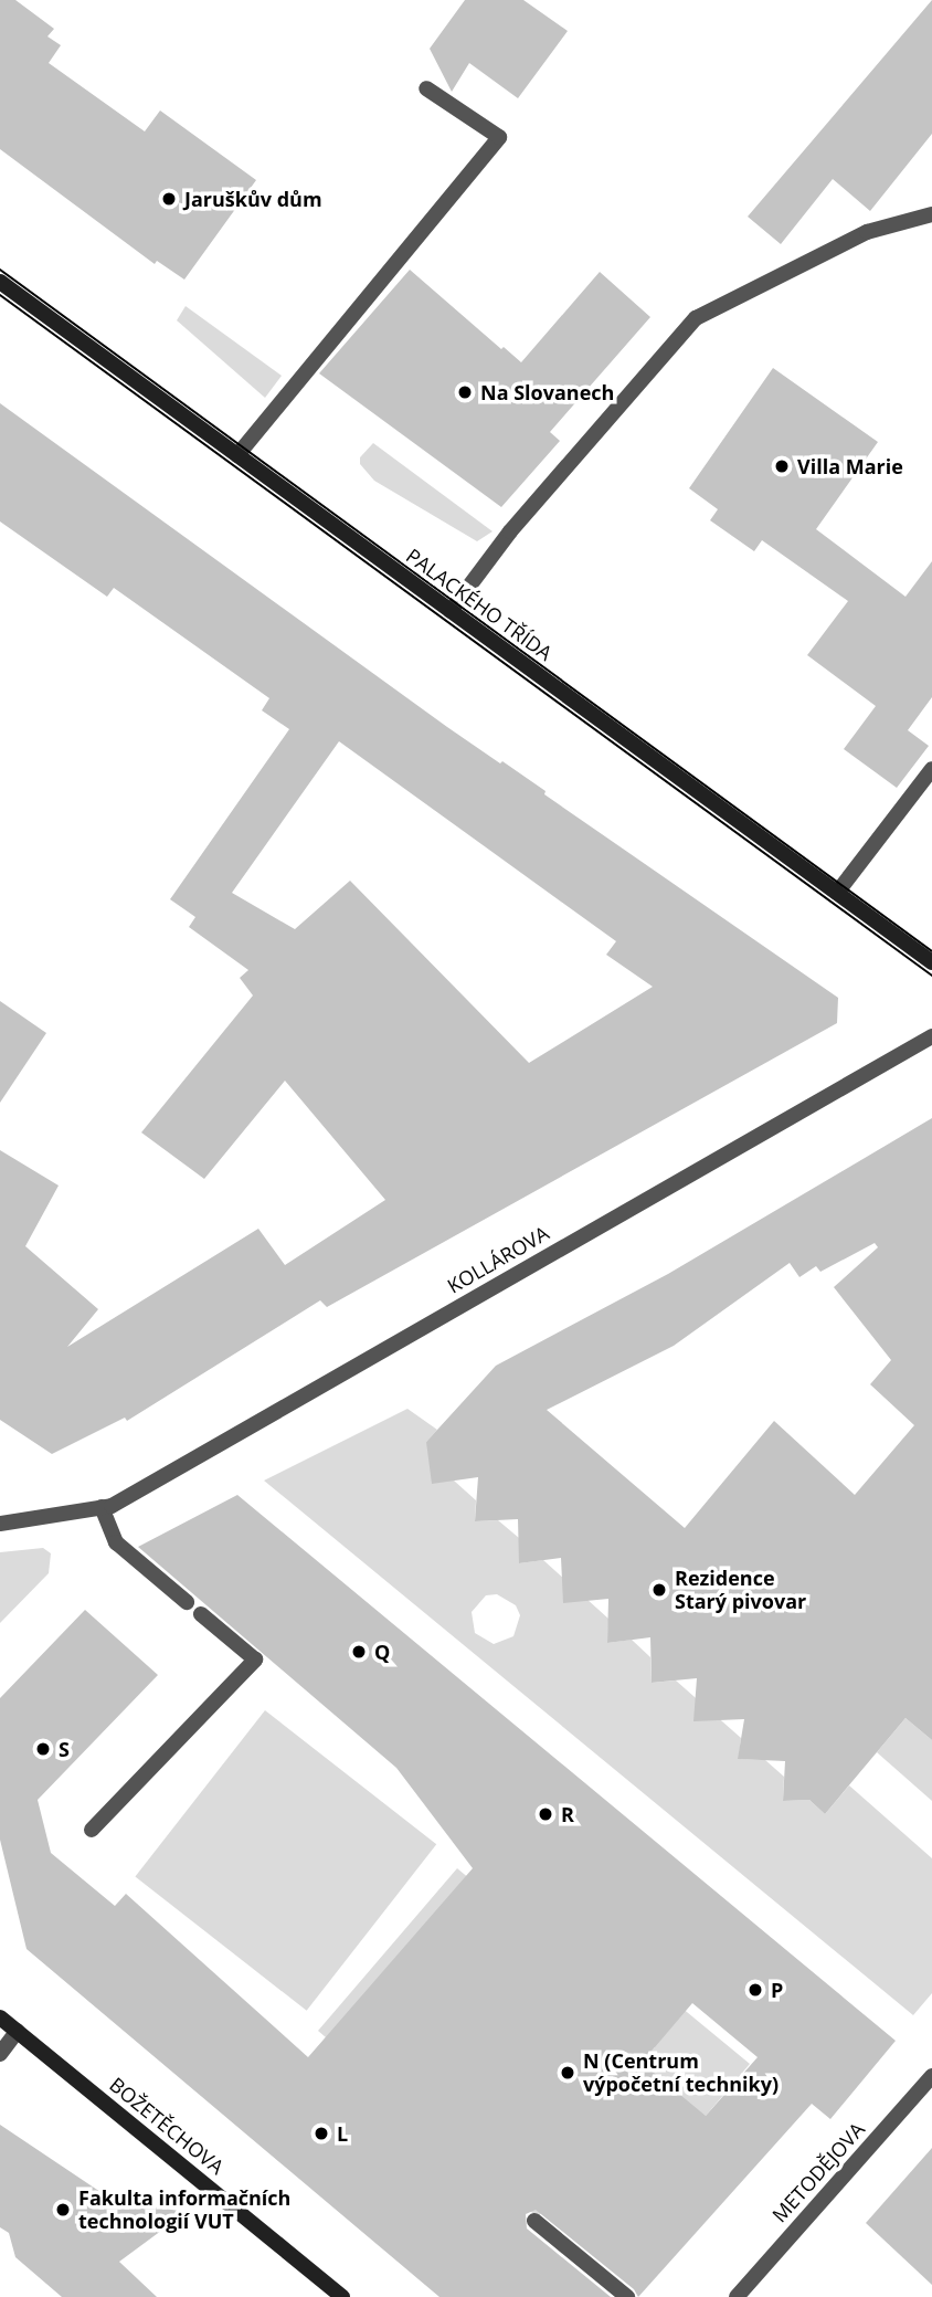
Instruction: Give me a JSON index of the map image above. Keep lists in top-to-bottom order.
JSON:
{
  "streets": {
    "street": [
      "PALACKÉHO TŘÍDA",
      "KOLLÁROVA",
      "BOŽETĚCHOVA",
      "METODĚJOVA"
    ]
  },
  "places": [
    "Jaruškův dům",
    "Na Slovanech",
    "Villa Marie",
    "Rezidence Starý pivovar",
    "Q",
    "S",
    "R",
    "P",
    "N (Centrum výpočetní techniky)",
    "L",
    "Fakulta informačních technologií VUT"
  ]
}
